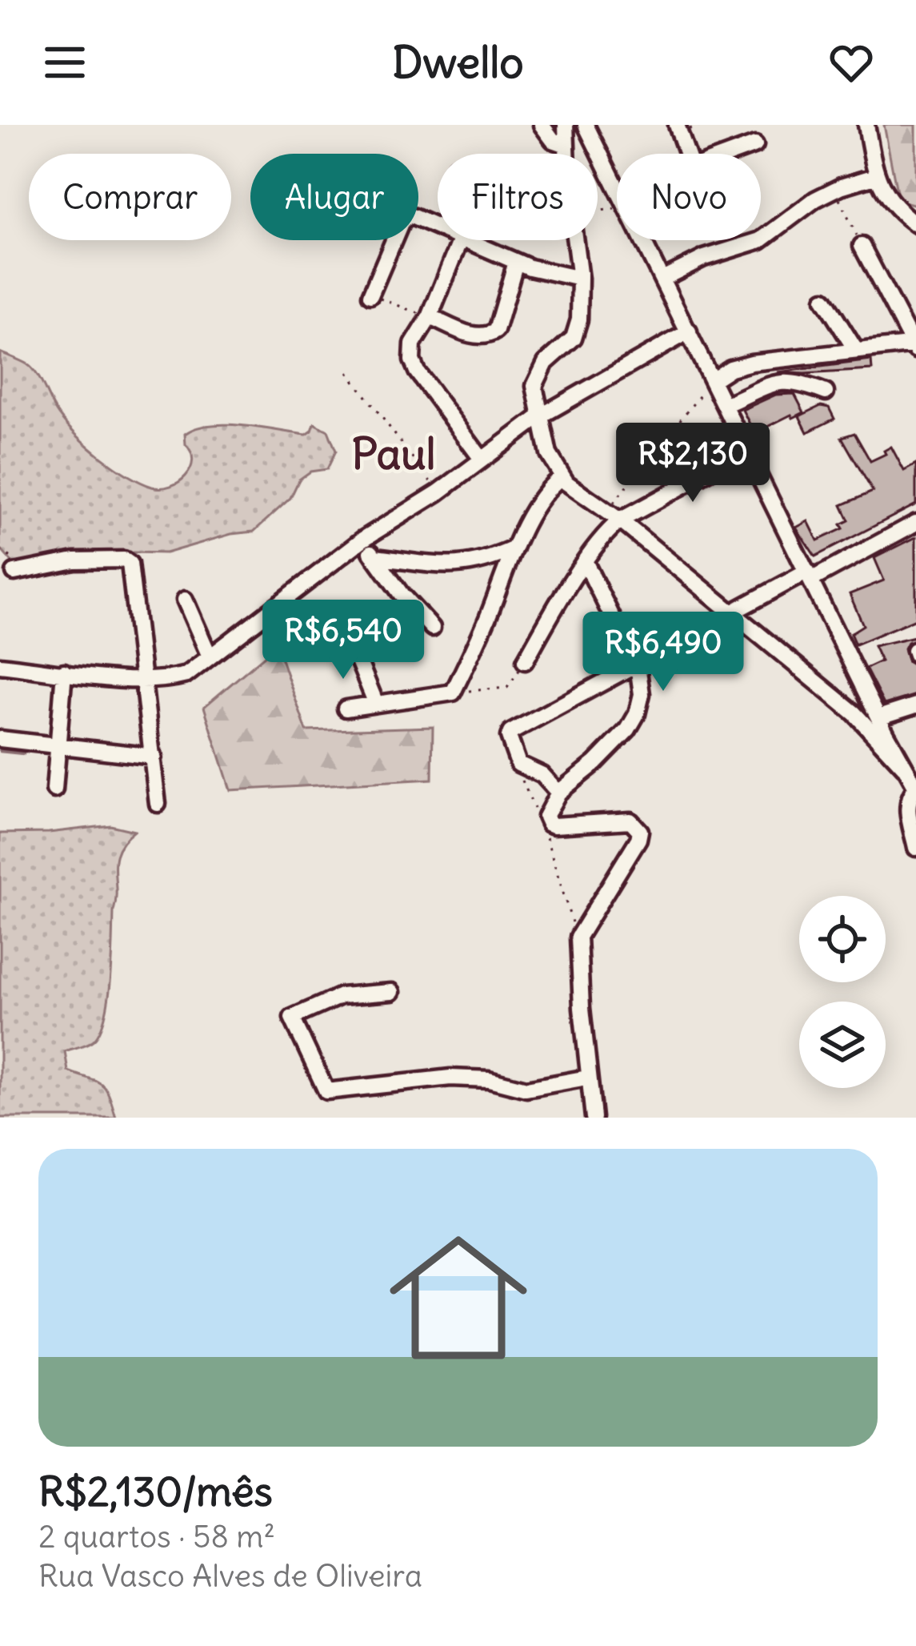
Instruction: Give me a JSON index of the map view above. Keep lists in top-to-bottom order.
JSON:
{
  "districts": ["Paul"],
  "page": {
    "header": "Dwello",
    "chip": [
      "Comprar",
      "Alugar",
      "Filtros",
      "Novo"
    ],
    "price": ["R$2,130", "R$6,540", "R$6,490"],
    "list": [
      {
        "name": "R$2,130/mês",
        "note": "2 quartos · 58 m² · Rua Vasco Alves de Oliveira"
      }
    ]
  }
}
